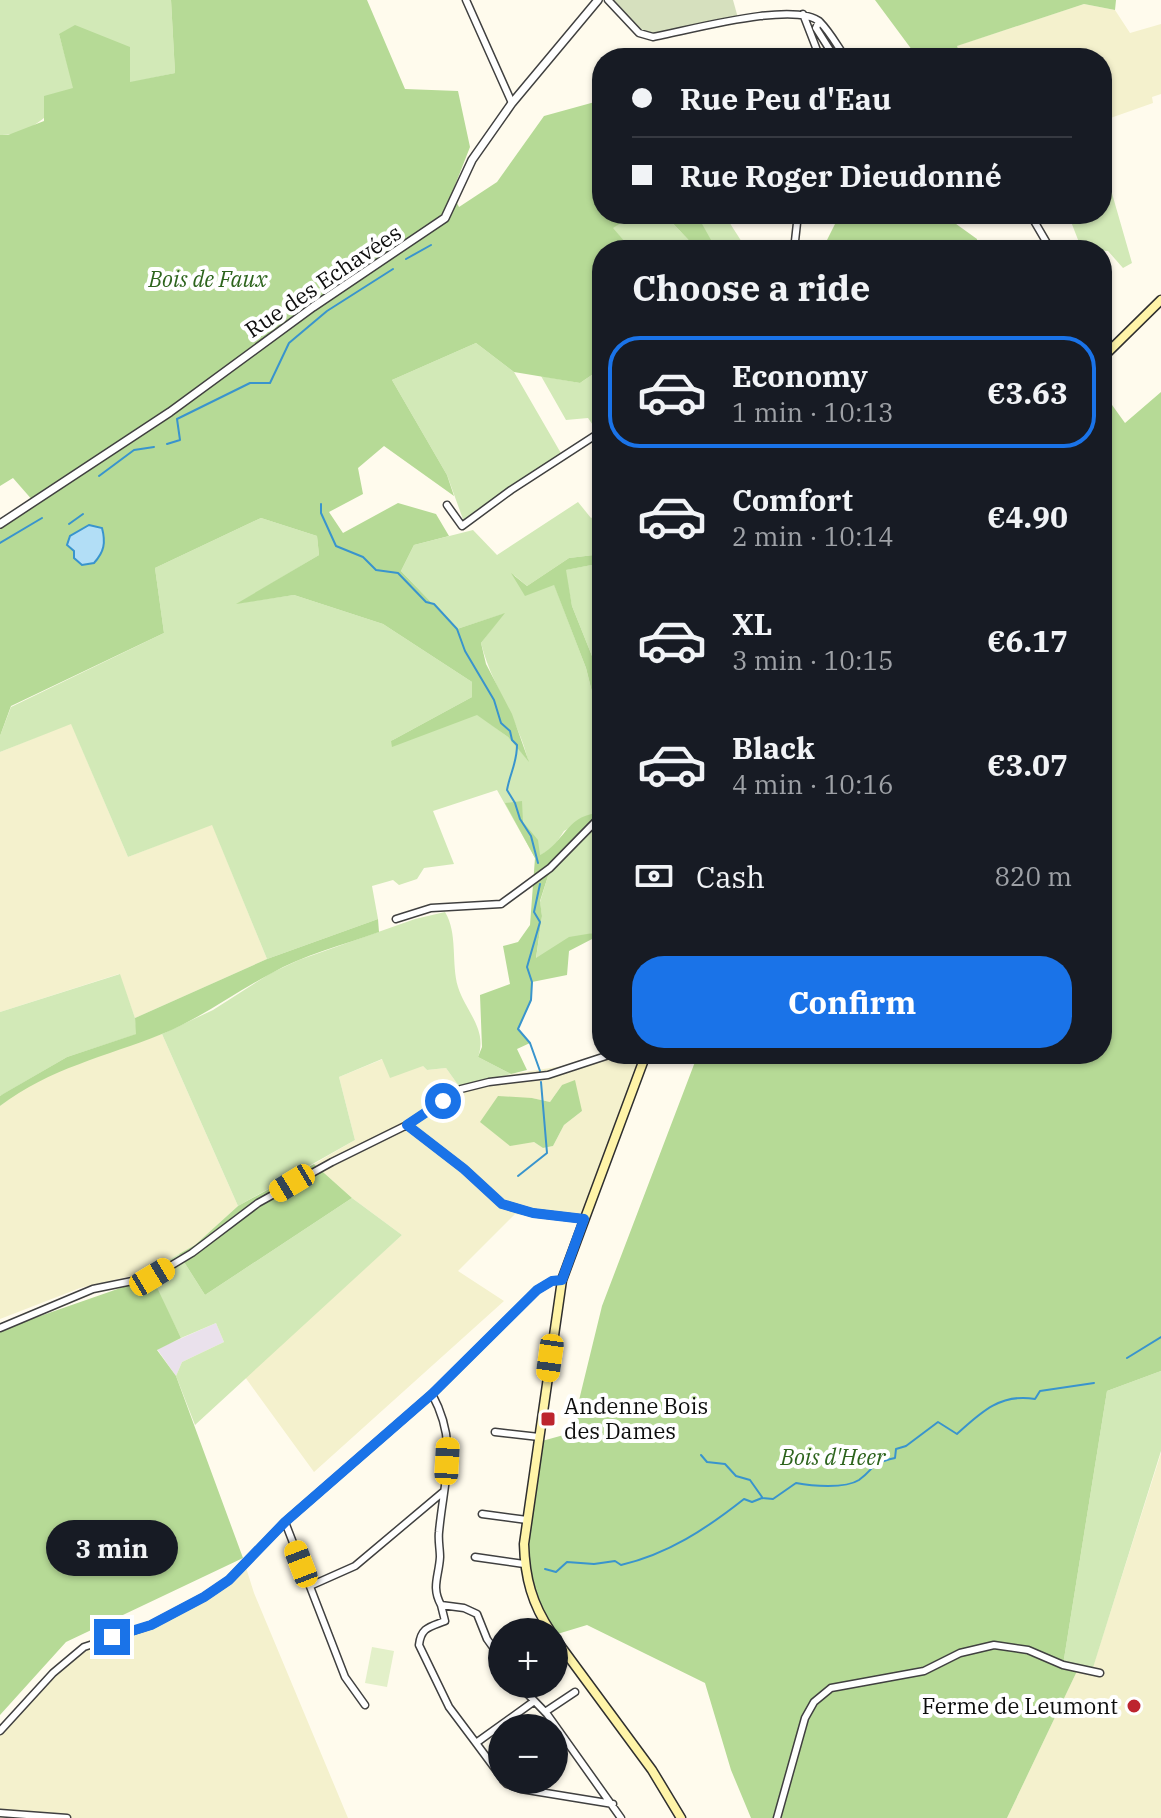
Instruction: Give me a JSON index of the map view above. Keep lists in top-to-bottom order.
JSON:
{
  "streets": {
    "street": ["Rue des Echavées"]
  },
  "parks": ["Bois de Faux", "Bois d'Heer"],
  "places": {
    "transit": ["Andenne Bois des Dames"],
    "other": ["Ferme de Leumont"]
  },
  "page": {
    "banner": ["Rue Peu d'Eau", "Rue Roger Dieudonné"],
    "heading": "Choose a ride",
    "list": [
      {
        "name": "Economy",
        "note": "1 min · 10:13",
        "value": "€3.63"
      },
      {
        "name": "Comfort",
        "note": "2 min · 10:14",
        "value": "€4.90"
      },
      {
        "name": "XL",
        "note": "3 min · 10:15",
        "value": "€6.17"
      },
      {
        "name": "Black",
        "note": "4 min · 10:16",
        "value": "€3.07"
      }
    ],
    "pay": ["Cash", "820 m"],
    "buttons": "Confirm",
    "bubble": "3 min",
    "map_buttons": ["+", "−"]
  }
}
